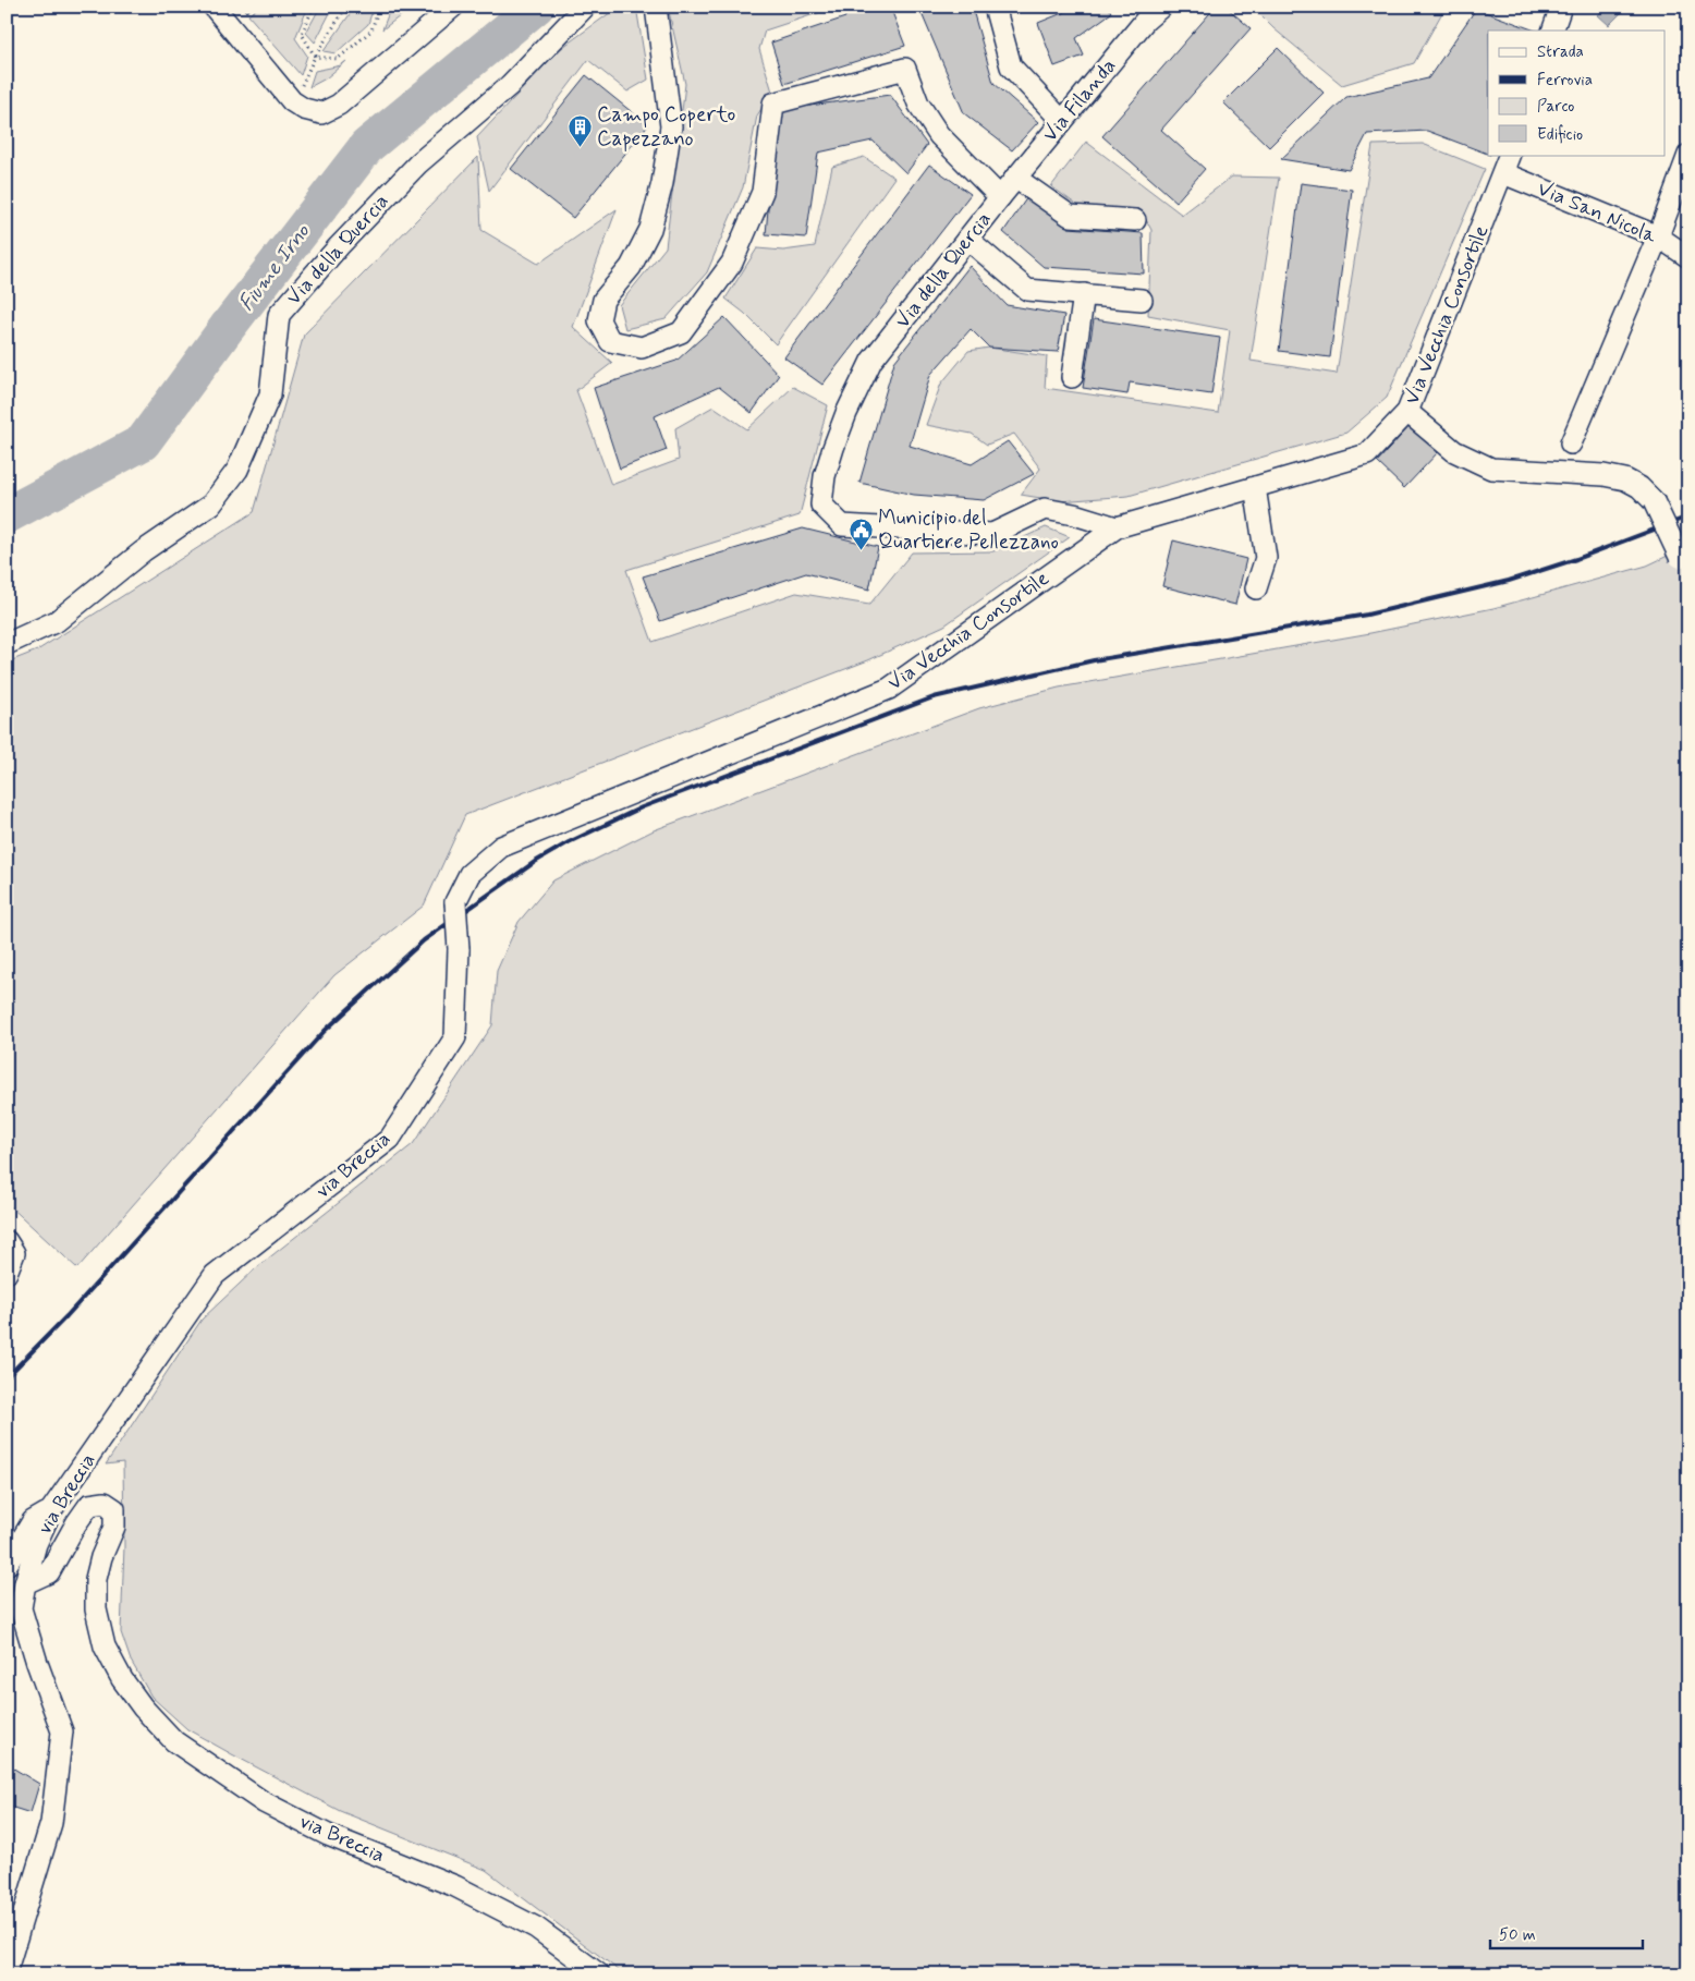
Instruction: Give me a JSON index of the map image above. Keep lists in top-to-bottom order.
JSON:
{
  "streets": {
    "street": [
      "Via Filanda",
      "Via San Nicola",
      "Via della Quercia",
      "Via Vecchia Consortile",
      "via Breccia"
    ]
  },
  "crossings": [
    ["Via Filanda", "Via della Quercia"],
    ["Via San Nicola", "Via Vecchia Consortile"],
    ["Via della Quercia", "Via Vecchia Consortile"],
    ["Via Vecchia Consortile", "via Breccia"]
  ],
  "water": ["Fiume Irno"],
  "places": {
    "building": ["Campo Coperto Capezzano"],
    "public building": ["Municipio del Quartiere Pellezzano"]
  },
  "legend": [
    "Strada",
    "Ferrovia",
    "Parco",
    "Edificio"
  ],
  "scale_bar": "50 m"
}
